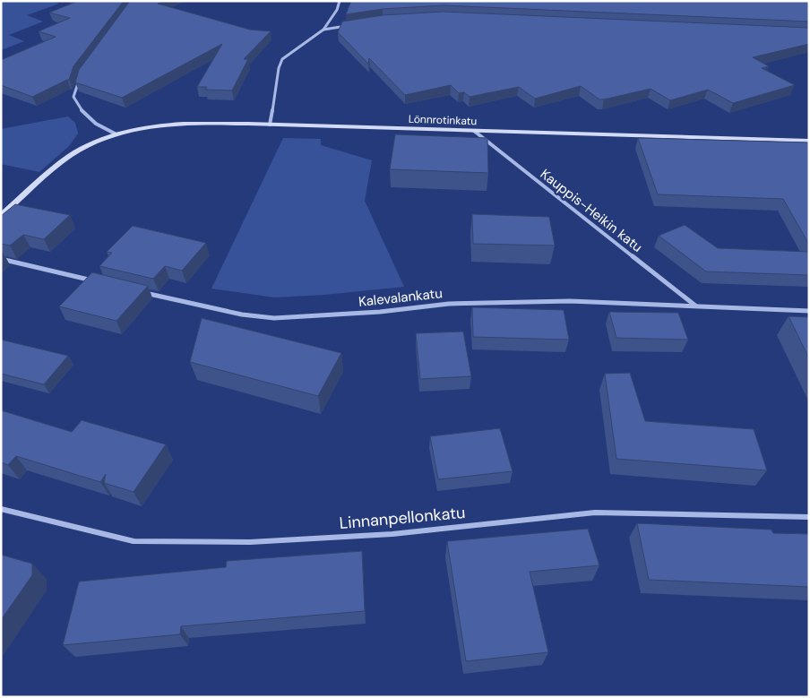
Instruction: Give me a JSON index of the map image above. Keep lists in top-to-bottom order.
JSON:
{
  "streets": {
    "street": [
      "Lönnrotinkatu",
      "Kauppis-Heikin katu",
      "Kalevalankatu",
      "Linnanpellonkatu"
    ]
  },
  "crossings": [
    ["Lönnrotinkatu", "Kauppis-Heikin katu"],
    ["Kauppis-Heikin katu", "Kalevalankatu"]
  ]
}
